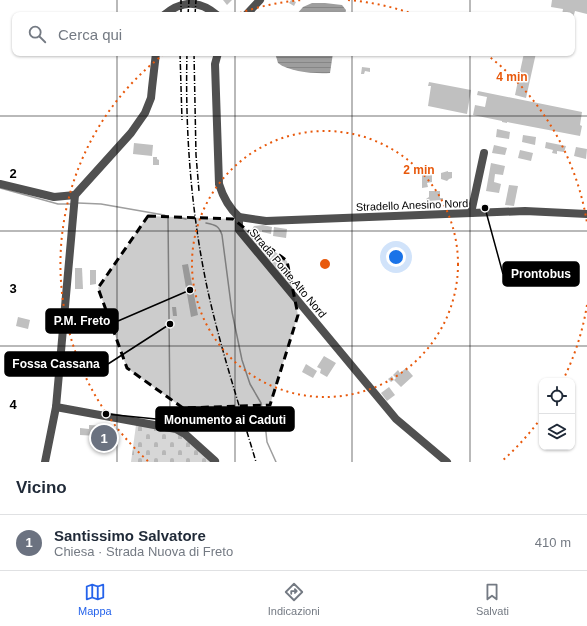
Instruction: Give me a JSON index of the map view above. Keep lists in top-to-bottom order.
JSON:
{
  "streets": {
    "street": ["Stradello Anesino Nord", "Strada Ponte Alto Nord"]
  },
  "crossings": [
    ["Stradello Anesino Nord", "Strada Ponte Alto Nord"]
  ],
  "places": [
    "Prontobus",
    "P.M. Freto",
    "Fossa Cassana",
    "Monumento ai Caduti"
  ],
  "page": {
    "search": "Cerca qui",
    "pins": "1",
    "heading": "Vicino",
    "list": [
      {
        "mark": "1",
        "name": "Santissimo Salvatore",
        "note": "Chiesa · Strada Nuova di Freto",
        "value": "410 m"
      }
    ],
    "nav": ["Mappa", "Indicazioni", "Salvati"]
  },
  "grid": {
    "rows": ["2", "3", "4"]
  },
  "rings": ["4 min", "2 min"]
}
